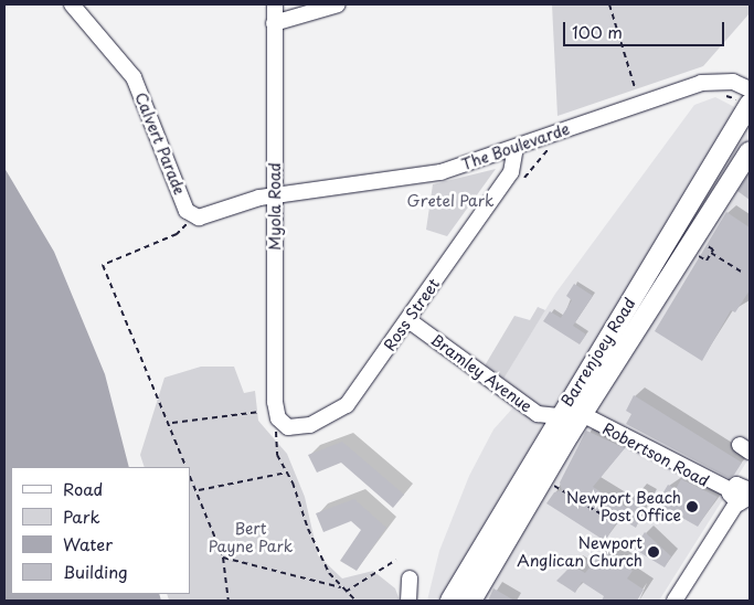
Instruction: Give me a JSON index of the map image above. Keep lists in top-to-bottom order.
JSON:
{
  "streets": {
    "main road": ["Barrenjoey Road"],
    "street": [
      "Calvert Parade",
      "The Boulevarde",
      "Myola Road",
      "Ross Street",
      "Bramley Avenue",
      "Robertson Road"
    ]
  },
  "crossings": [
    ["The Boulevarde", "Myola Road"],
    ["The Boulevarde", "Ross Street"],
    ["Myola Road", "Ross Street"],
    ["Ross Street", "Bramley Avenue"],
    ["Barrenjoey Road", "Bramley Avenue"],
    ["Barrenjoey Road", "Robertson Road"]
  ],
  "parks": ["Gretel Park", "Bert Payne Park"],
  "places": ["Newport Beach Post Office", "Newport Anglican Church"],
  "legend": [
    "Road",
    "Park",
    "Water",
    "Building"
  ],
  "scale_bar": "100 m"
}
